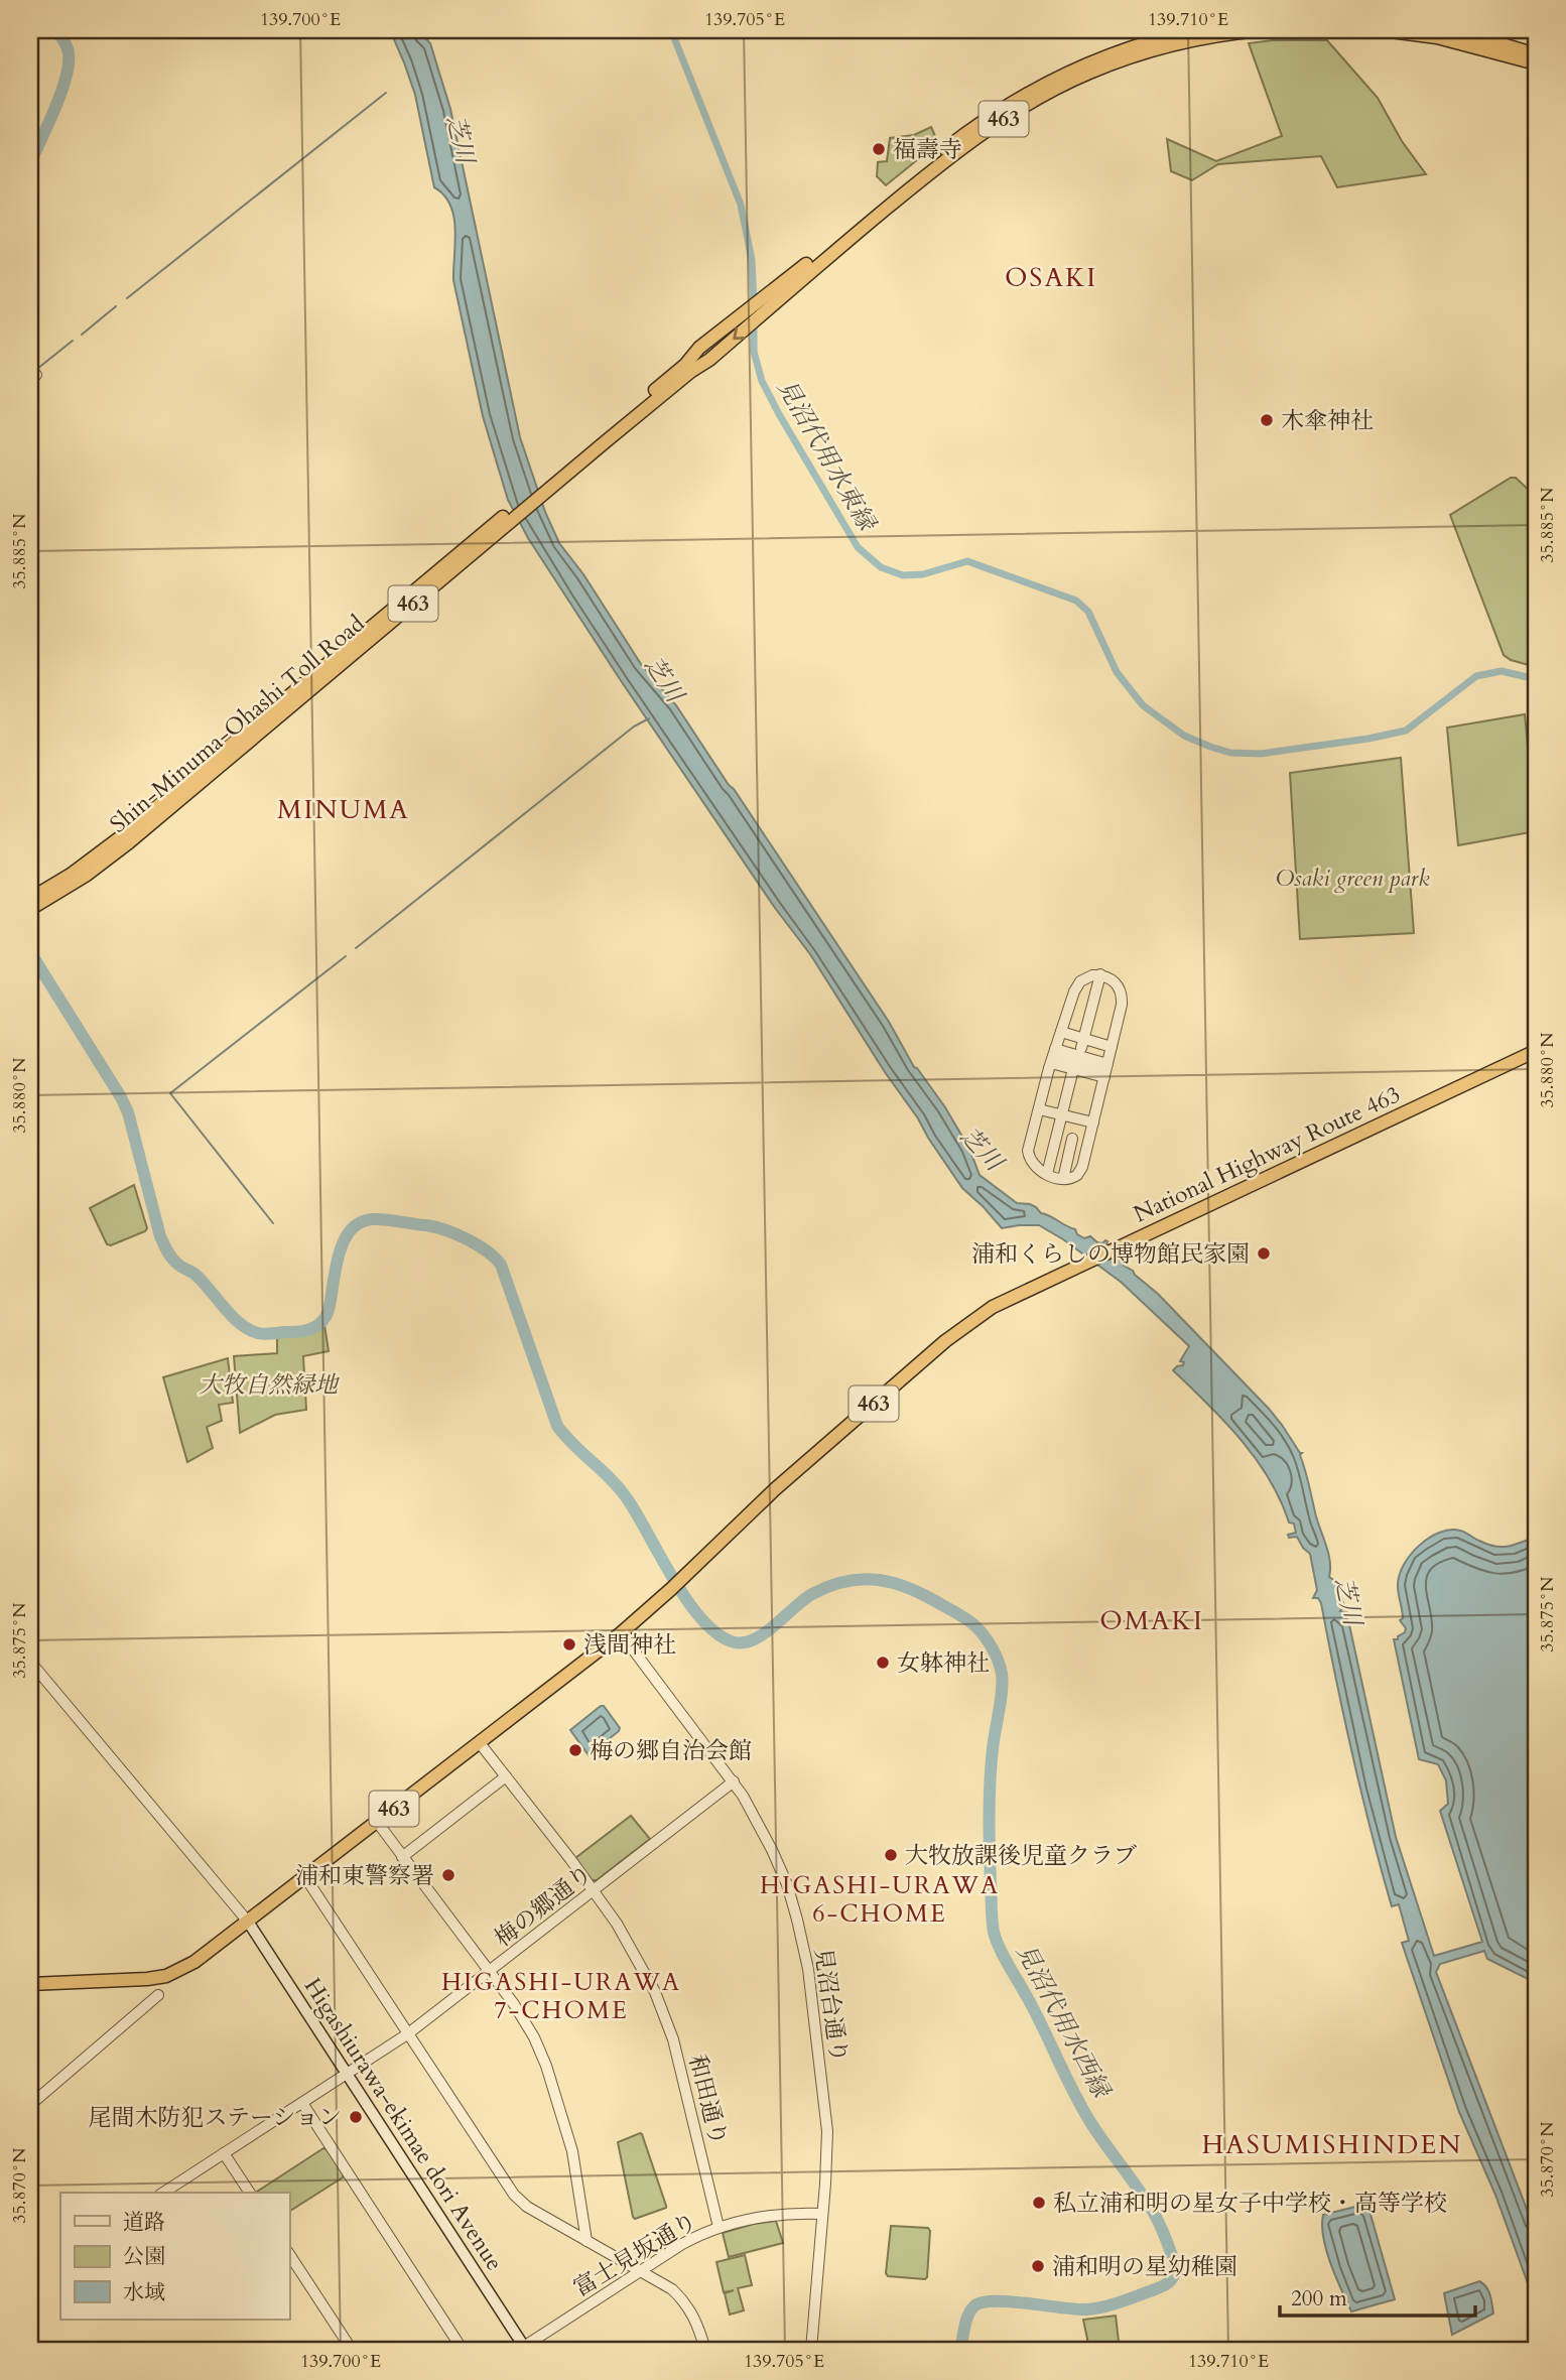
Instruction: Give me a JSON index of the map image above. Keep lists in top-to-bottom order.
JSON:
{
  "streets": {
    "highway": ["463", "Shin-Minuma-Ohashi Toll Road", "National Highway Route 463"],
    "main road": ["Higashiurawa-ekimae dori Avenue"],
    "street": [
      "梅の郷通り",
      "見沼台通り",
      "和田通り",
      "富士見坂通り"
    ]
  },
  "crossings": [
    ["463", "Shin-Minuma-Ohashi Toll Road"],
    ["National Highway Route 463", "見沼台通り"],
    ["National Highway Route 463", "和田通り"],
    ["National Highway Route 463", "Higashiurawa-ekimae dori Avenue"],
    ["梅の郷通り", "見沼台通り"],
    ["梅の郷通り", "和田通り"],
    ["梅の郷通り", "Higashiurawa-ekimae dori Avenue"],
    ["見沼台通り", "富士見坂通り"],
    ["和田通り", "富士見坂通り"],
    ["Higashiurawa-ekimae dori Avenue", "富士見坂通り"]
  ],
  "districts": [
    "OSAKI",
    "MINUMA",
    "OMAKI",
    "HIGASHI-URAWA 6-CHOME",
    "HIGASHI-URAWA 7-CHOME",
    "HASUMISHINDEN"
  ],
  "water": ["芝川", "見沼代用水東縁", "見沼代用水西縁"],
  "parks": ["Osaki green park", "大牧自然緑地"],
  "places": [
    "福壽寺",
    "木傘神社",
    "浦和くらしの博物館民家園",
    "浅間神社",
    "女躰神社",
    "梅の郷自治会館",
    "大牧放課後児童クラブ",
    "浦和東警察署",
    "尾間木防犯ステーション",
    "私立浦和明の星女子中学校・高等学校",
    "浦和明の星幼稚園"
  ],
  "legend": ["道路", "公園", "水域"],
  "scale_bar": "200 m",
  "coordinates": [
    "139.700°E",
    "139.705°E",
    "139.710°E",
    "35.885°N",
    "35.880°N",
    "35.875°N",
    "35.870°N"
  ]
}
